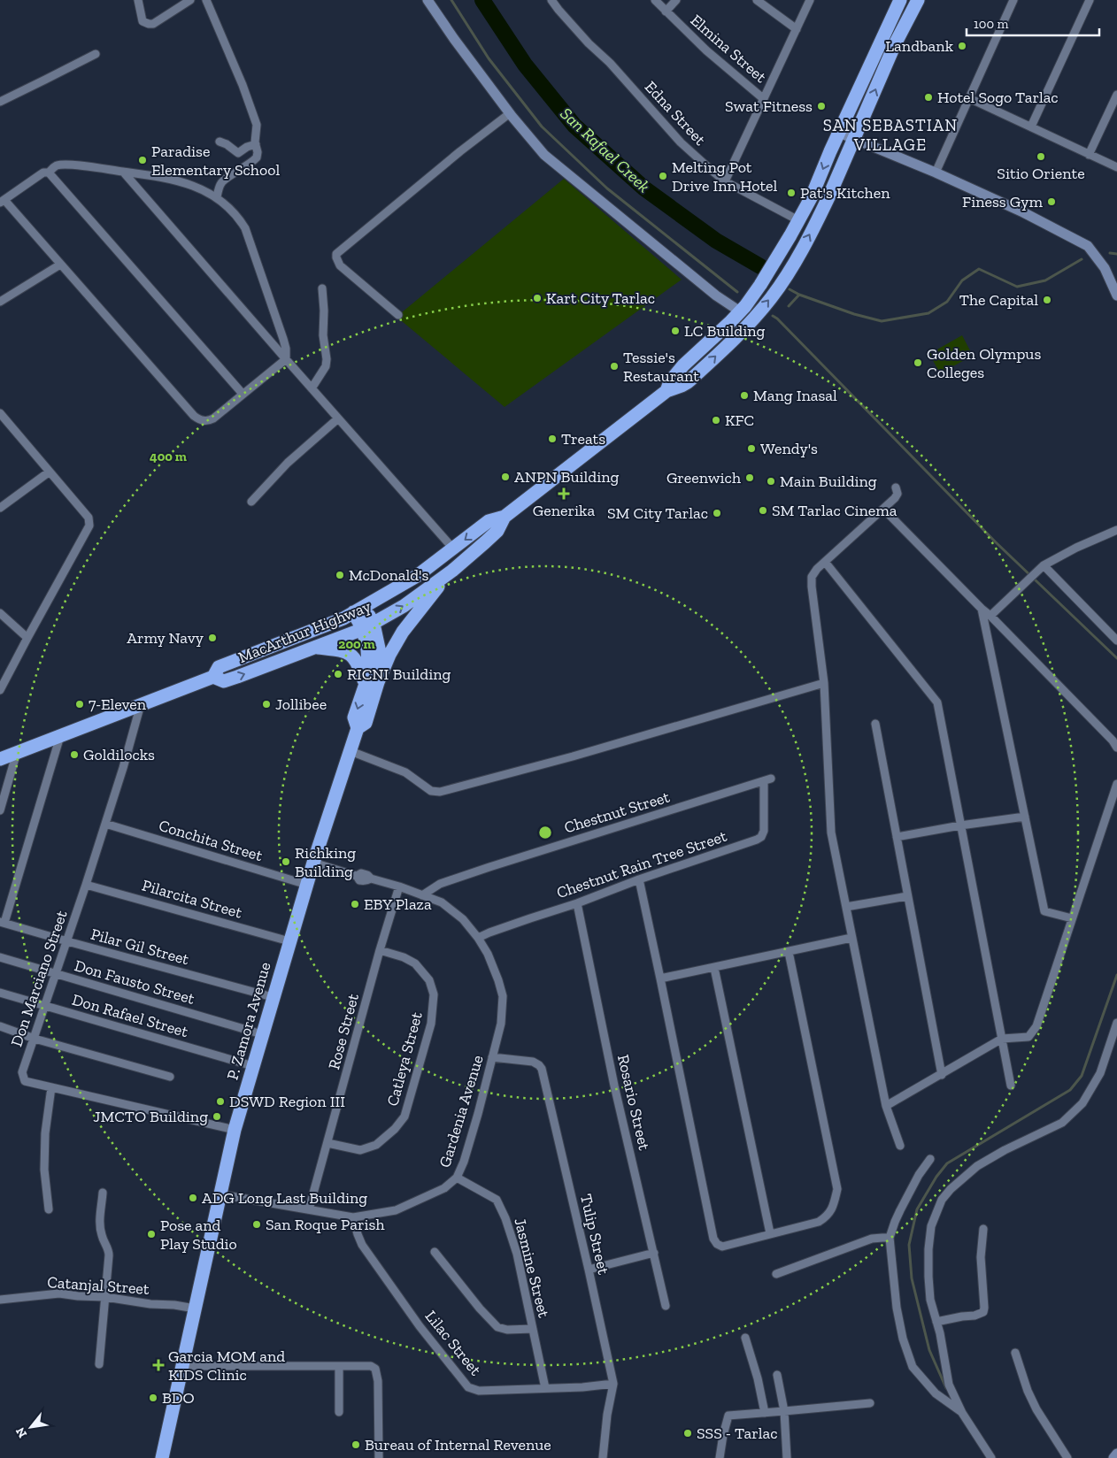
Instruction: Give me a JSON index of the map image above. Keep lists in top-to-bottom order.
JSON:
{
  "streets": {
    "highway": ["MacArthur Highway", "P. Zamora Avenue"],
    "street": [
      "Elmina Street",
      "Edna Street",
      "Chestnut Street",
      "Conchita Street",
      "Chestnut Rain Tree Street",
      "Pilarcita Street",
      "Pilar Gil Street",
      "Don Marciano Street",
      "Don Fausto Street",
      "Don Rafael Street",
      "Rose Street",
      "Catleya Street",
      "Rosario Street",
      "Gardenia Avenue",
      "Tulip Street",
      "Jasmine Street",
      "Catanjal Street",
      "Lilac Street"
    ]
  },
  "crossings": [
    ["Edna Street", "MacArthur Highway"],
    ["MacArthur Highway", "Don Marciano Street"],
    ["MacArthur Highway", "P. Zamora Avenue"],
    ["Chestnut Street", "Chestnut Rain Tree Street"],
    ["Chestnut Street", "Gardenia Avenue"],
    ["Conchita Street", "Don Marciano Street"],
    ["Conchita Street", "P. Zamora Avenue"],
    ["Chestnut Rain Tree Street", "Rosario Street"],
    ["Chestnut Rain Tree Street", "Gardenia Avenue"],
    ["Pilarcita Street", "Don Marciano Street"],
    ["Pilarcita Street", "P. Zamora Avenue"],
    ["Pilar Gil Street", "Don Marciano Street"],
    ["Pilar Gil Street", "P. Zamora Avenue"],
    ["Don Marciano Street", "Don Fausto Street"],
    ["Don Marciano Street", "Don Rafael Street"],
    ["Don Marciano Street", "P. Zamora Avenue"],
    ["Don Fausto Street", "P. Zamora Avenue"],
    ["Don Rafael Street", "P. Zamora Avenue"],
    ["P. Zamora Avenue", "Gardenia Avenue"],
    ["P. Zamora Avenue", "Catanjal Street"],
    ["Rose Street", "Catleya Street"],
    ["Rose Street", "Gardenia Avenue"],
    ["Gardenia Avenue", "Tulip Street"],
    ["Gardenia Avenue", "Jasmine Street"],
    ["Gardenia Avenue", "Lilac Street"],
    ["Tulip Street", "Lilac Street"],
    ["Jasmine Street", "Lilac Street"]
  ],
  "districts": ["SAN SEBASTIAN VILLAGE"],
  "water": ["San Rafael Creek"],
  "places": {
    "other": [
      "Landbank",
      "Hotel Sogo Tarlac",
      "Swat Fitness",
      "Sitio Oriente",
      "Paradise Elementary School",
      "Melting Pot Drive Inn Hotel",
      "Pat's Kitchen",
      "Finess Gym",
      "Kart City Tarlac",
      "The Capital",
      "LC Building",
      "Golden Olympus Colleges",
      "Tessie's Restaurant",
      "Mang Inasal",
      "KFC",
      "Treats",
      "Wendy's",
      "ANPN Building",
      "Greenwich",
      "Main Building",
      "SM Tarlac Cinema",
      "SM City Tarlac",
      "McDonald's",
      "Army Navy",
      "RICNI Building",
      "7-Eleven",
      "Jollibee",
      "Goldilocks",
      "Richking Building",
      "EBY Plaza",
      "DSWD Region III",
      "JMCTO Building",
      "ADG Long Last Building",
      "San Roque Parish",
      "Pose and Play Studio",
      "BDO",
      "SSS - Tarlac",
      "Bureau of Internal Revenue"
    ],
    "health": ["Generika", "Garcia MOM and KIDS Clinic"]
  },
  "scale_bar": "100 m",
  "north": "bottom left",
  "rings": ["400 m", "200 m"]
}
